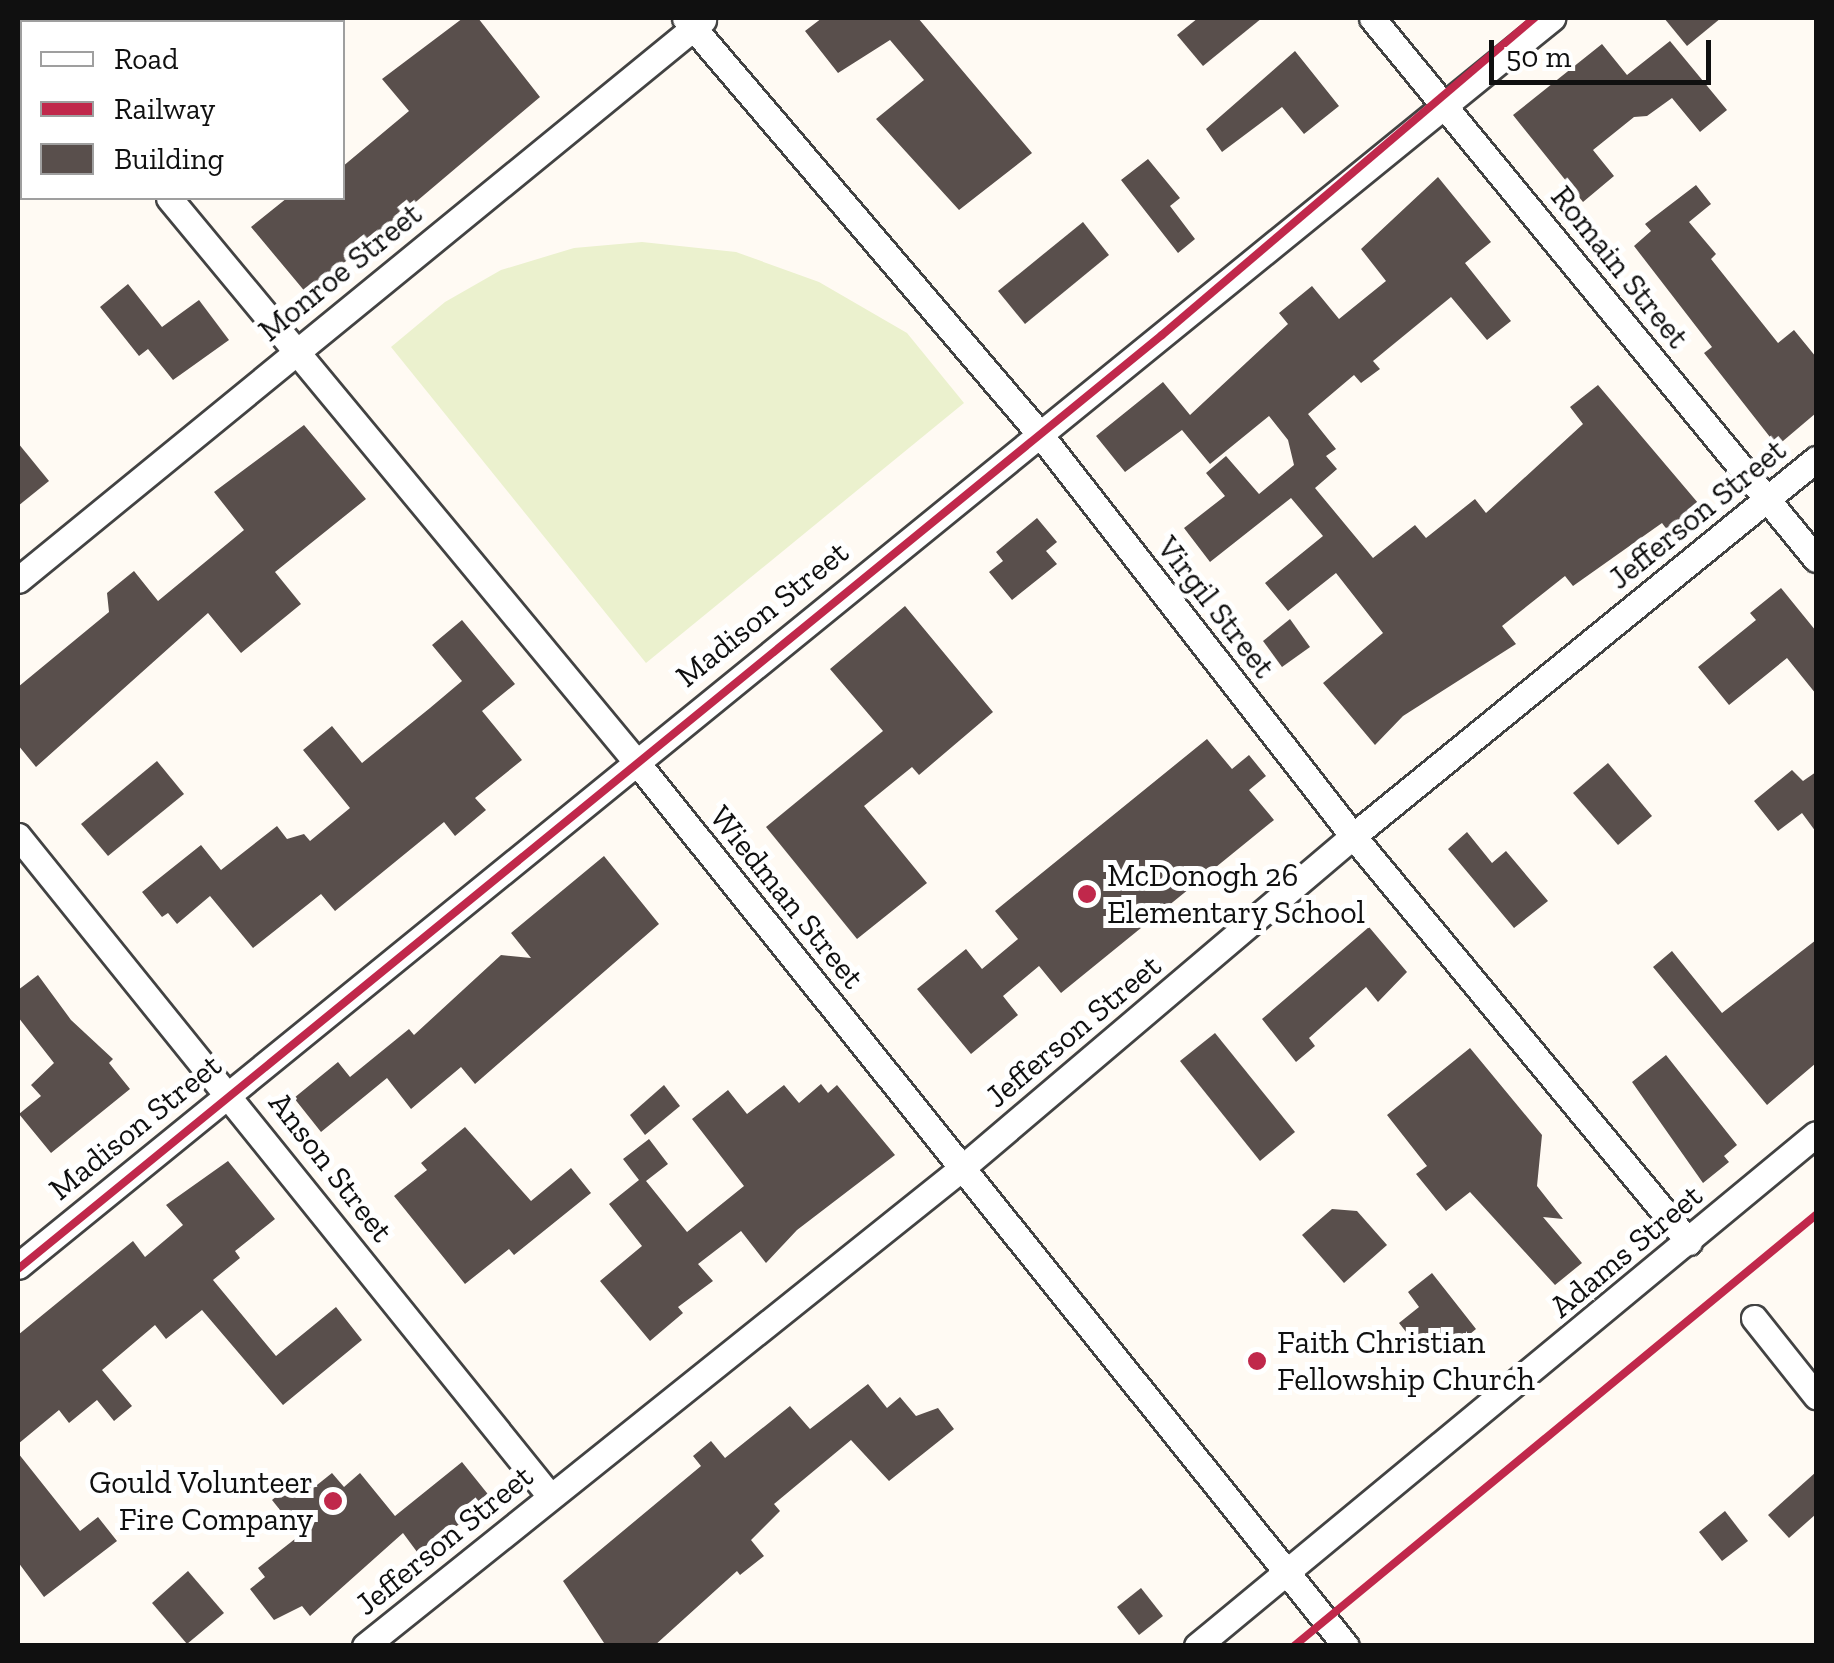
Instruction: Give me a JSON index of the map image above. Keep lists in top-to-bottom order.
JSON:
{
  "streets": {
    "street": [
      "Romain Street",
      "Monroe Street",
      "Jefferson Street",
      "Virgil Street",
      "Madison Street",
      "Wiedman Street",
      "Anson Street",
      "Adams Street"
    ]
  },
  "crossings": [
    ["Romain Street", "Jefferson Street"],
    ["Romain Street", "Madison Street"],
    ["Monroe Street", "Virgil Street"],
    ["Monroe Street", "Wiedman Street"],
    ["Jefferson Street", "Virgil Street"],
    ["Jefferson Street", "Wiedman Street"],
    ["Jefferson Street", "Anson Street"],
    ["Virgil Street", "Madison Street"],
    ["Virgil Street", "Adams Street"],
    ["Madison Street", "Wiedman Street"],
    ["Madison Street", "Anson Street"],
    ["Wiedman Street", "Adams Street"]
  ],
  "places": ["McDonogh 26 Elementary School", "Faith Christian Fellowship Church", "Gould Volunteer Fire Company"],
  "legend": ["Road", "Railway", "Building"],
  "scale_bar": "50 m"
}
